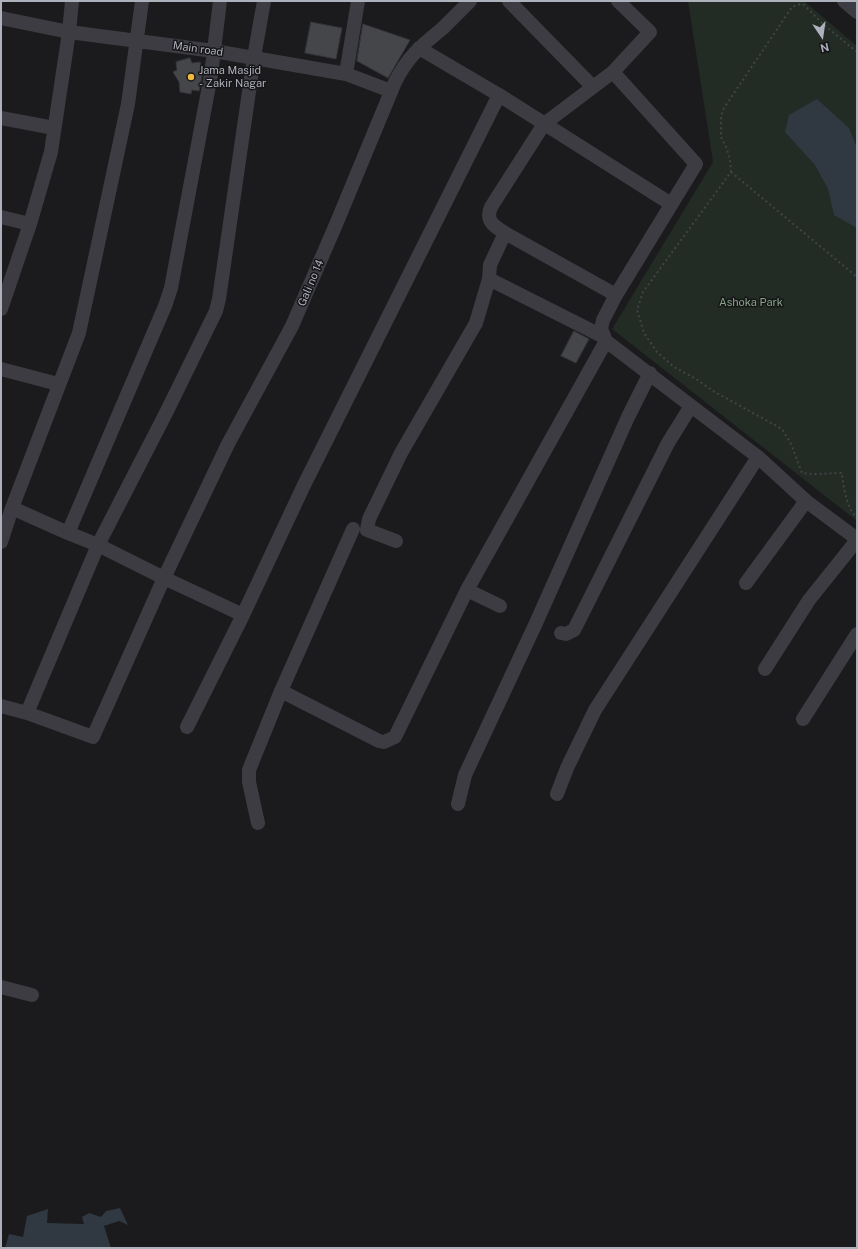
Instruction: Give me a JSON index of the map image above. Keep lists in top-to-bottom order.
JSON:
{
  "streets": {
    "street": ["Main road", "Gali no 14"]
  },
  "crossings": [
    ["Main road", "Gali no 14"]
  ],
  "parks": ["Ashoka Park"],
  "places": ["Jama Masjid - Zakir Nagar"],
  "north": "bottom"
}
